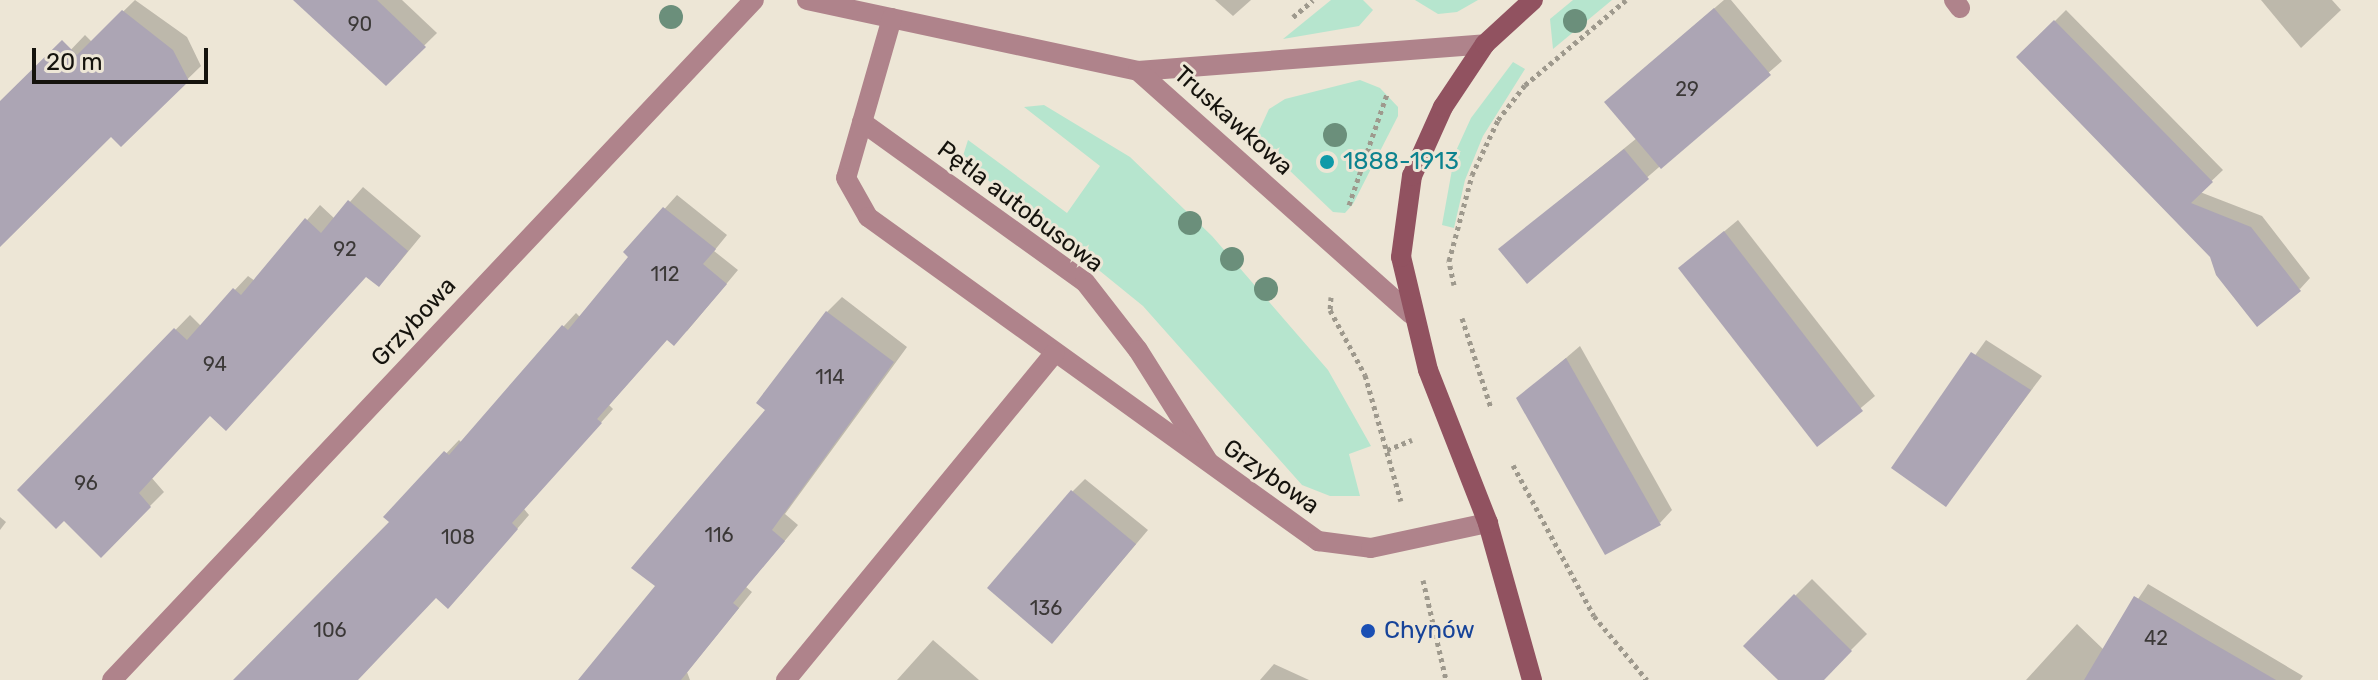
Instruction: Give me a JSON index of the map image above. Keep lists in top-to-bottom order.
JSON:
{
  "streets": {
    "street": ["Truskawkowa", "Pętla autobusowa", "Grzybowa"]
  },
  "crossings": [
    ["Truskawkowa", "Grzybowa"],
    ["Pętla autobusowa", "Grzybowa"]
  ],
  "places": ["1888-1913", "Chynów"],
  "house_numbers": [
    "90",
    "29",
    "92",
    "112",
    "94",
    "114",
    "96",
    "116",
    "108",
    "136",
    "106",
    "42"
  ],
  "scale_bar": "20 m"
}
